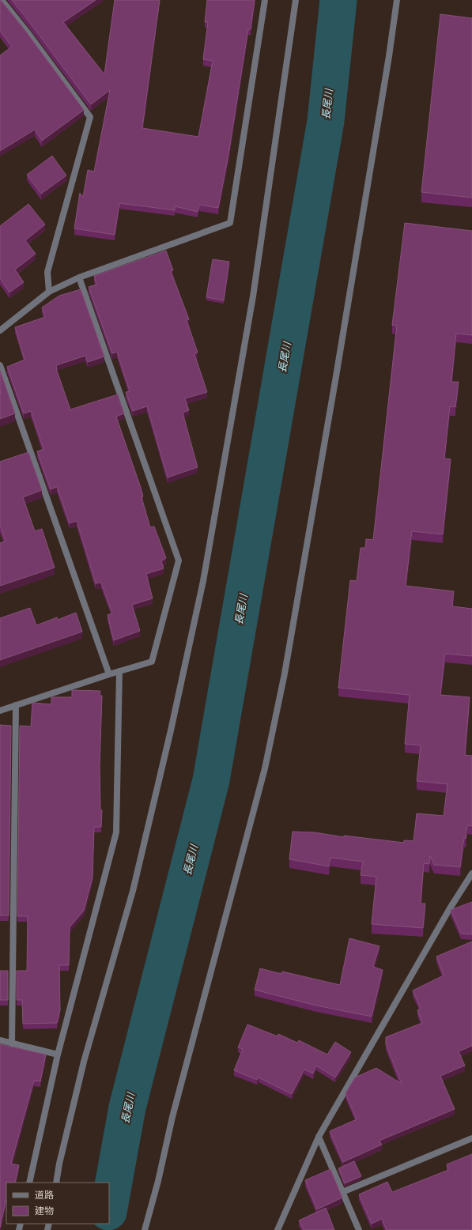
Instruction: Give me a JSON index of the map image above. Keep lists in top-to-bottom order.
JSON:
{
  "water": ["長尾川"],
  "legend": ["道路", "建物"]
}
